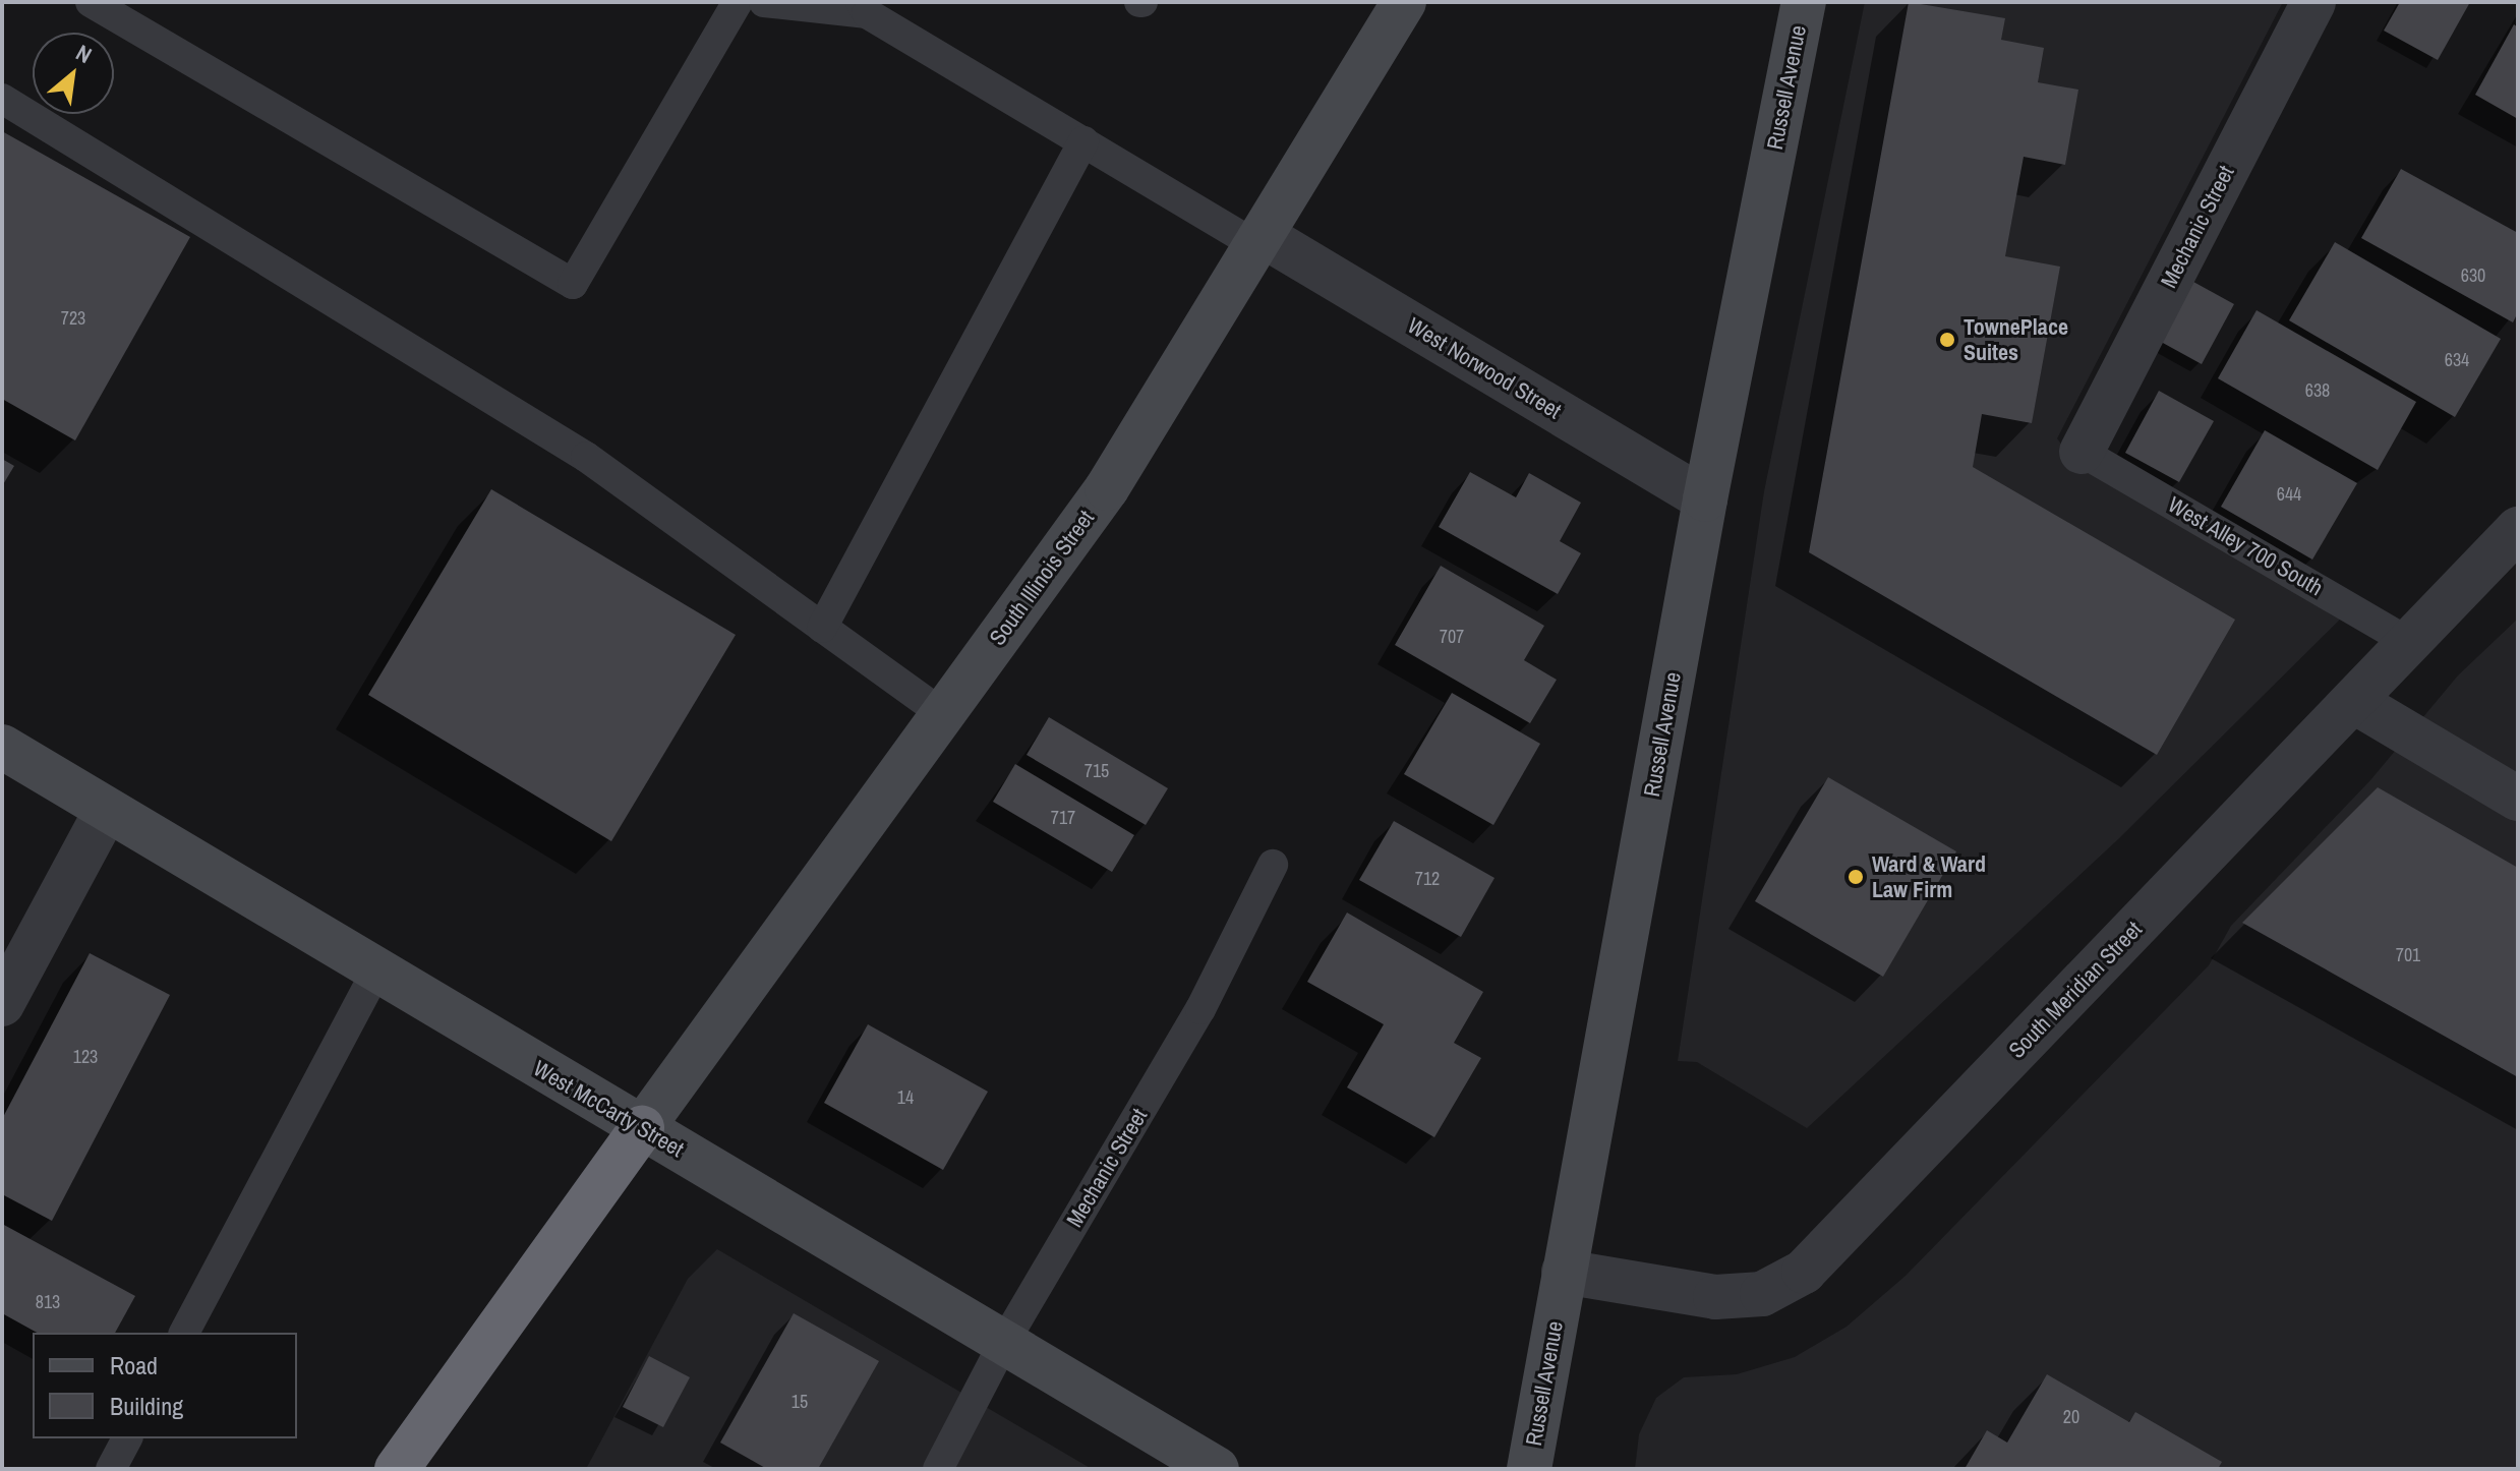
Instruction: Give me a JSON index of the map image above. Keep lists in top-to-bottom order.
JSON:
{
  "streets": {
    "main road": ["Russell Avenue", "South Illinois Street", "West McCarty Street"],
    "street": ["Mechanic Street", "West Norwood Street", "South Meridian Street"],
    "lane": ["West Alley 700 South"]
  },
  "crossings": [
    ["Russell Avenue", "West Norwood Street"],
    ["Russell Avenue", "South Meridian Street"],
    ["Mechanic Street", "West Alley 700 South"],
    ["Mechanic Street", "West McCarty Street"],
    ["West Norwood Street", "South Illinois Street"],
    ["West Alley 700 South", "South Meridian Street"],
    ["South Illinois Street", "West McCarty Street"]
  ],
  "places": ["TownePlace Suites", "Ward & Ward Law Firm"],
  "house_numbers": [
    "630",
    "723",
    "634",
    "638",
    "644",
    "707",
    "715",
    "717",
    "712",
    "701",
    "123",
    "14",
    "813",
    "15",
    "20"
  ],
  "legend": ["Road", "Building"],
  "north": "top right"
}
